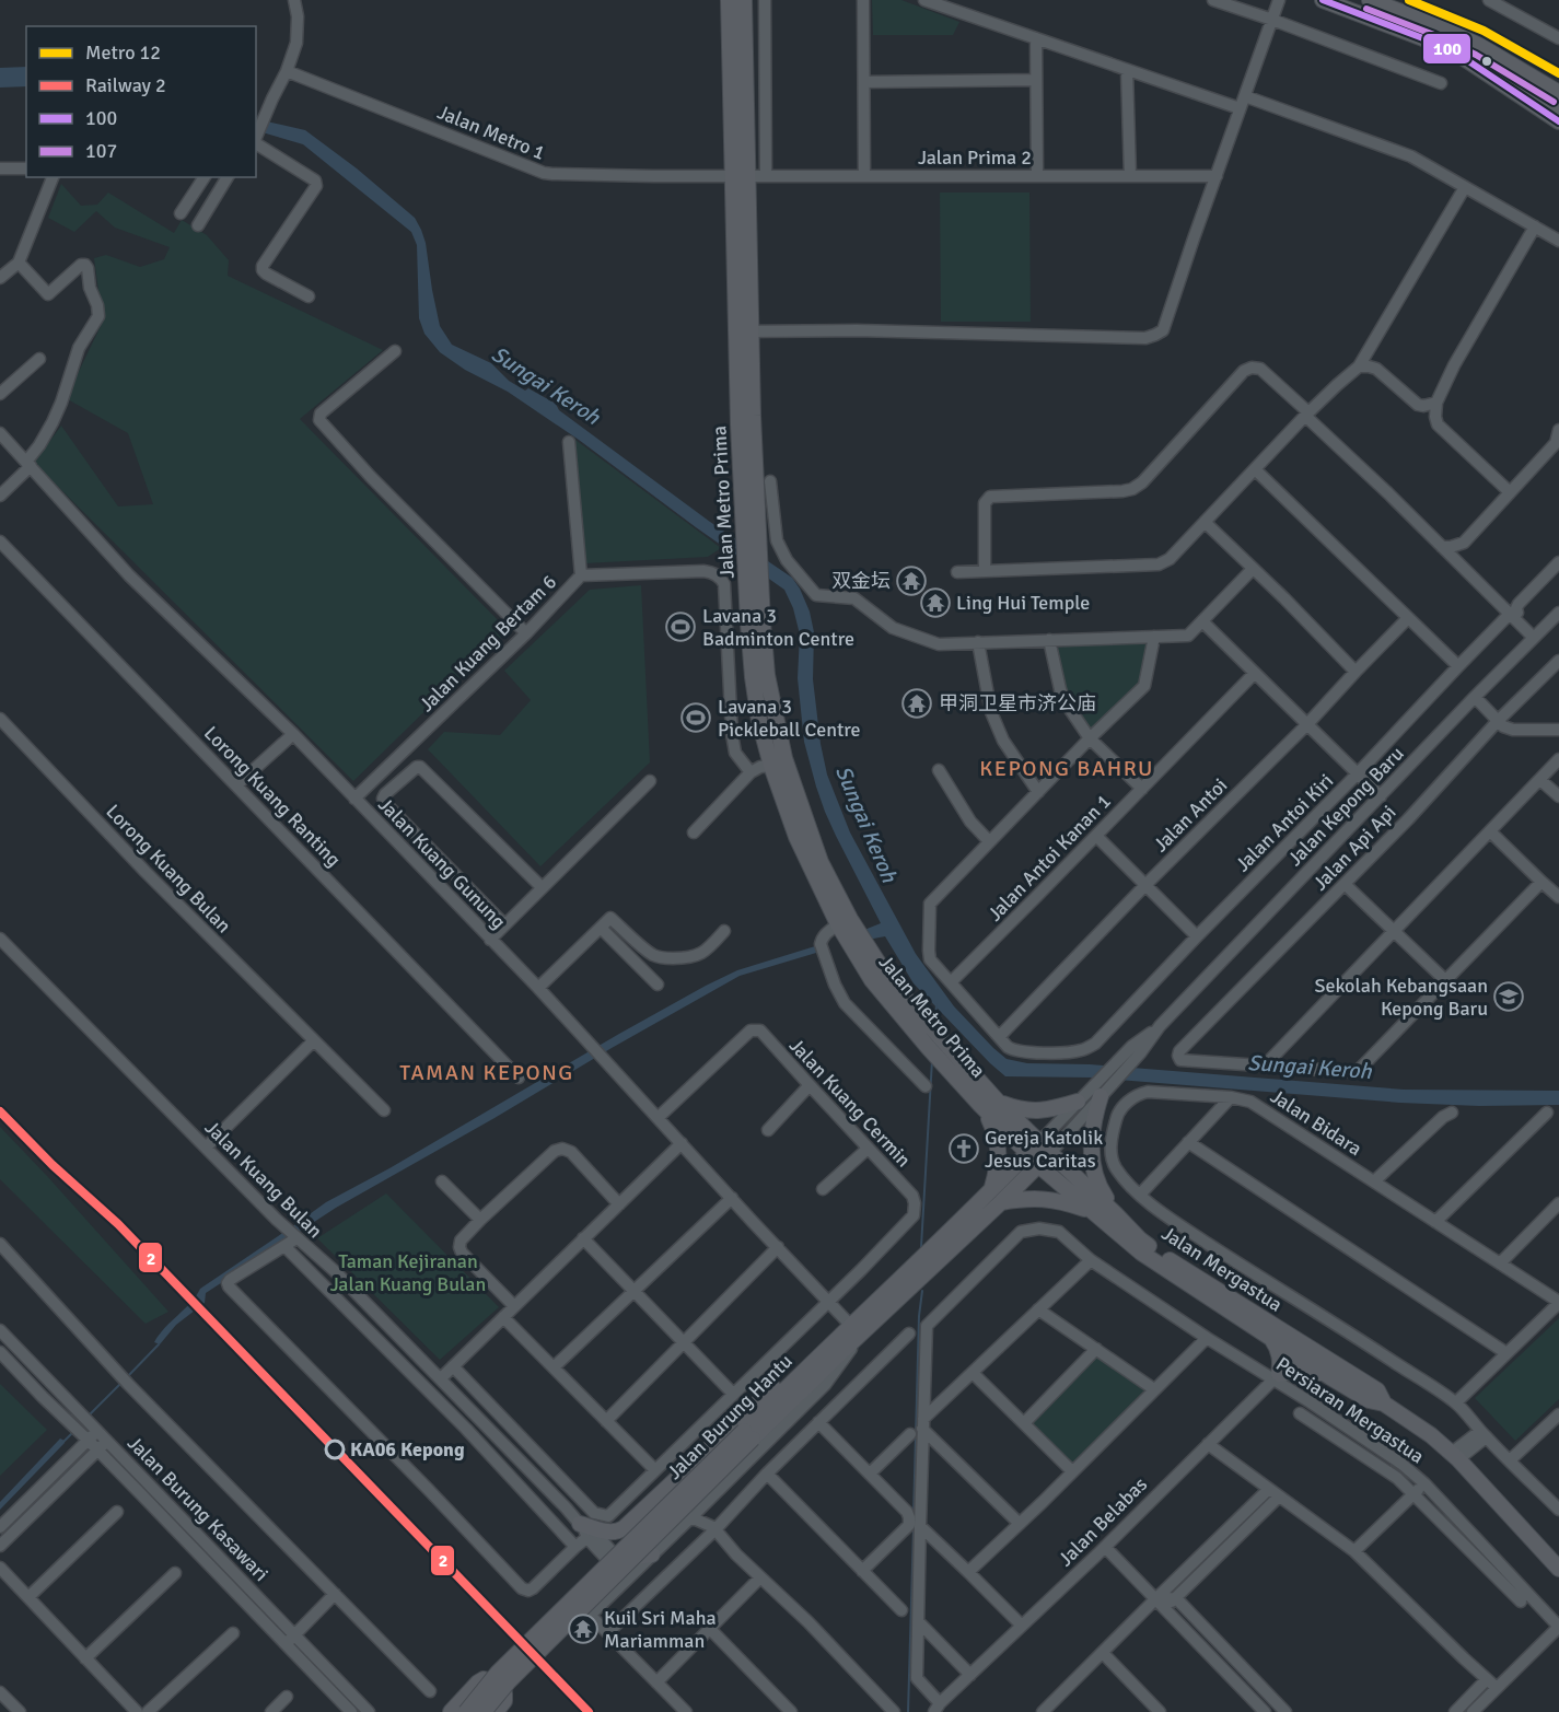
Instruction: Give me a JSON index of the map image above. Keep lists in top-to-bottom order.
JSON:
{
  "streets": {
    "main road": ["Jalan Metro Prima", "Jalan Mergastua", "Jalan Burung Hantu"],
    "street": [
      "Jalan Metro 1",
      "Jalan Prima 2",
      "Jalan Kuang Bertam 6",
      "Lorong Kuang Ranting",
      "Jalan Kepong Baru",
      "Jalan Antoi",
      "Jalan Antoi Kiri",
      "Jalan Api Api",
      "Jalan Antoi Kanan 1",
      "Jalan Kuang Gunung",
      "Lorong Kuang Bulan",
      "Jalan Kuang Cermin",
      "Jalan Bidara",
      "Jalan Kuang Bulan",
      "Persiaran Mergastua",
      "Jalan Burung Kasawari",
      "Jalan Belabas"
    ]
  },
  "crossings": [
    ["Jalan Metro 1", "Jalan Prima 2"],
    ["Jalan Metro 1", "Jalan Metro Prima"],
    ["Jalan Prima 2", "Jalan Metro Prima"],
    ["Jalan Metro Prima", "Jalan Kepong Baru"],
    ["Jalan Metro Prima", "Jalan Mergastua"],
    ["Jalan Metro Prima", "Jalan Burung Hantu"],
    ["Jalan Kuang Bertam 6", "Jalan Kuang Gunung"],
    ["Jalan Kepong Baru", "Jalan Mergastua"],
    ["Jalan Kepong Baru", "Jalan Burung Hantu"],
    ["Jalan Antoi", "Jalan Antoi Kiri"],
    ["Jalan Kuang Gunung", "Jalan Kuang Cermin"],
    ["Jalan Kuang Gunung", "Jalan Burung Hantu"],
    ["Jalan Mergastua", "Jalan Burung Hantu"],
    ["Jalan Mergastua", "Jalan Belabas"],
    ["Persiaran Mergastua", "Jalan Belabas"]
  ],
  "districts": ["KEPONG BAHRU", "TAMAN KEPONG"],
  "water": ["Sungai Keroh"],
  "parks": ["Taman Kejiranan Jalan Kuang Bulan"],
  "places": {
    "temple": [
      "双金坛",
      "Ling Hui Temple",
      "甲洞卫星市济公庙",
      "Kuil Sri Maha Mariamman"
    ],
    "sports": ["Lavana 3 Badminton Centre", "Lavana 3 Pickleball Centre"],
    "school or university": ["Sekolah Kebangsaan Kepong Baru"],
    "church": ["Gereja Katolik Jesus Caritas"],
    "other": ["KA06 Kepong"]
  },
  "lines": [
    "metro line 12",
    "transit line 100",
    "transit line 107",
    "rail line 2"
  ],
  "legend": [
    "Metro 12",
    "Railway 2",
    "100",
    "107"
  ]
}
